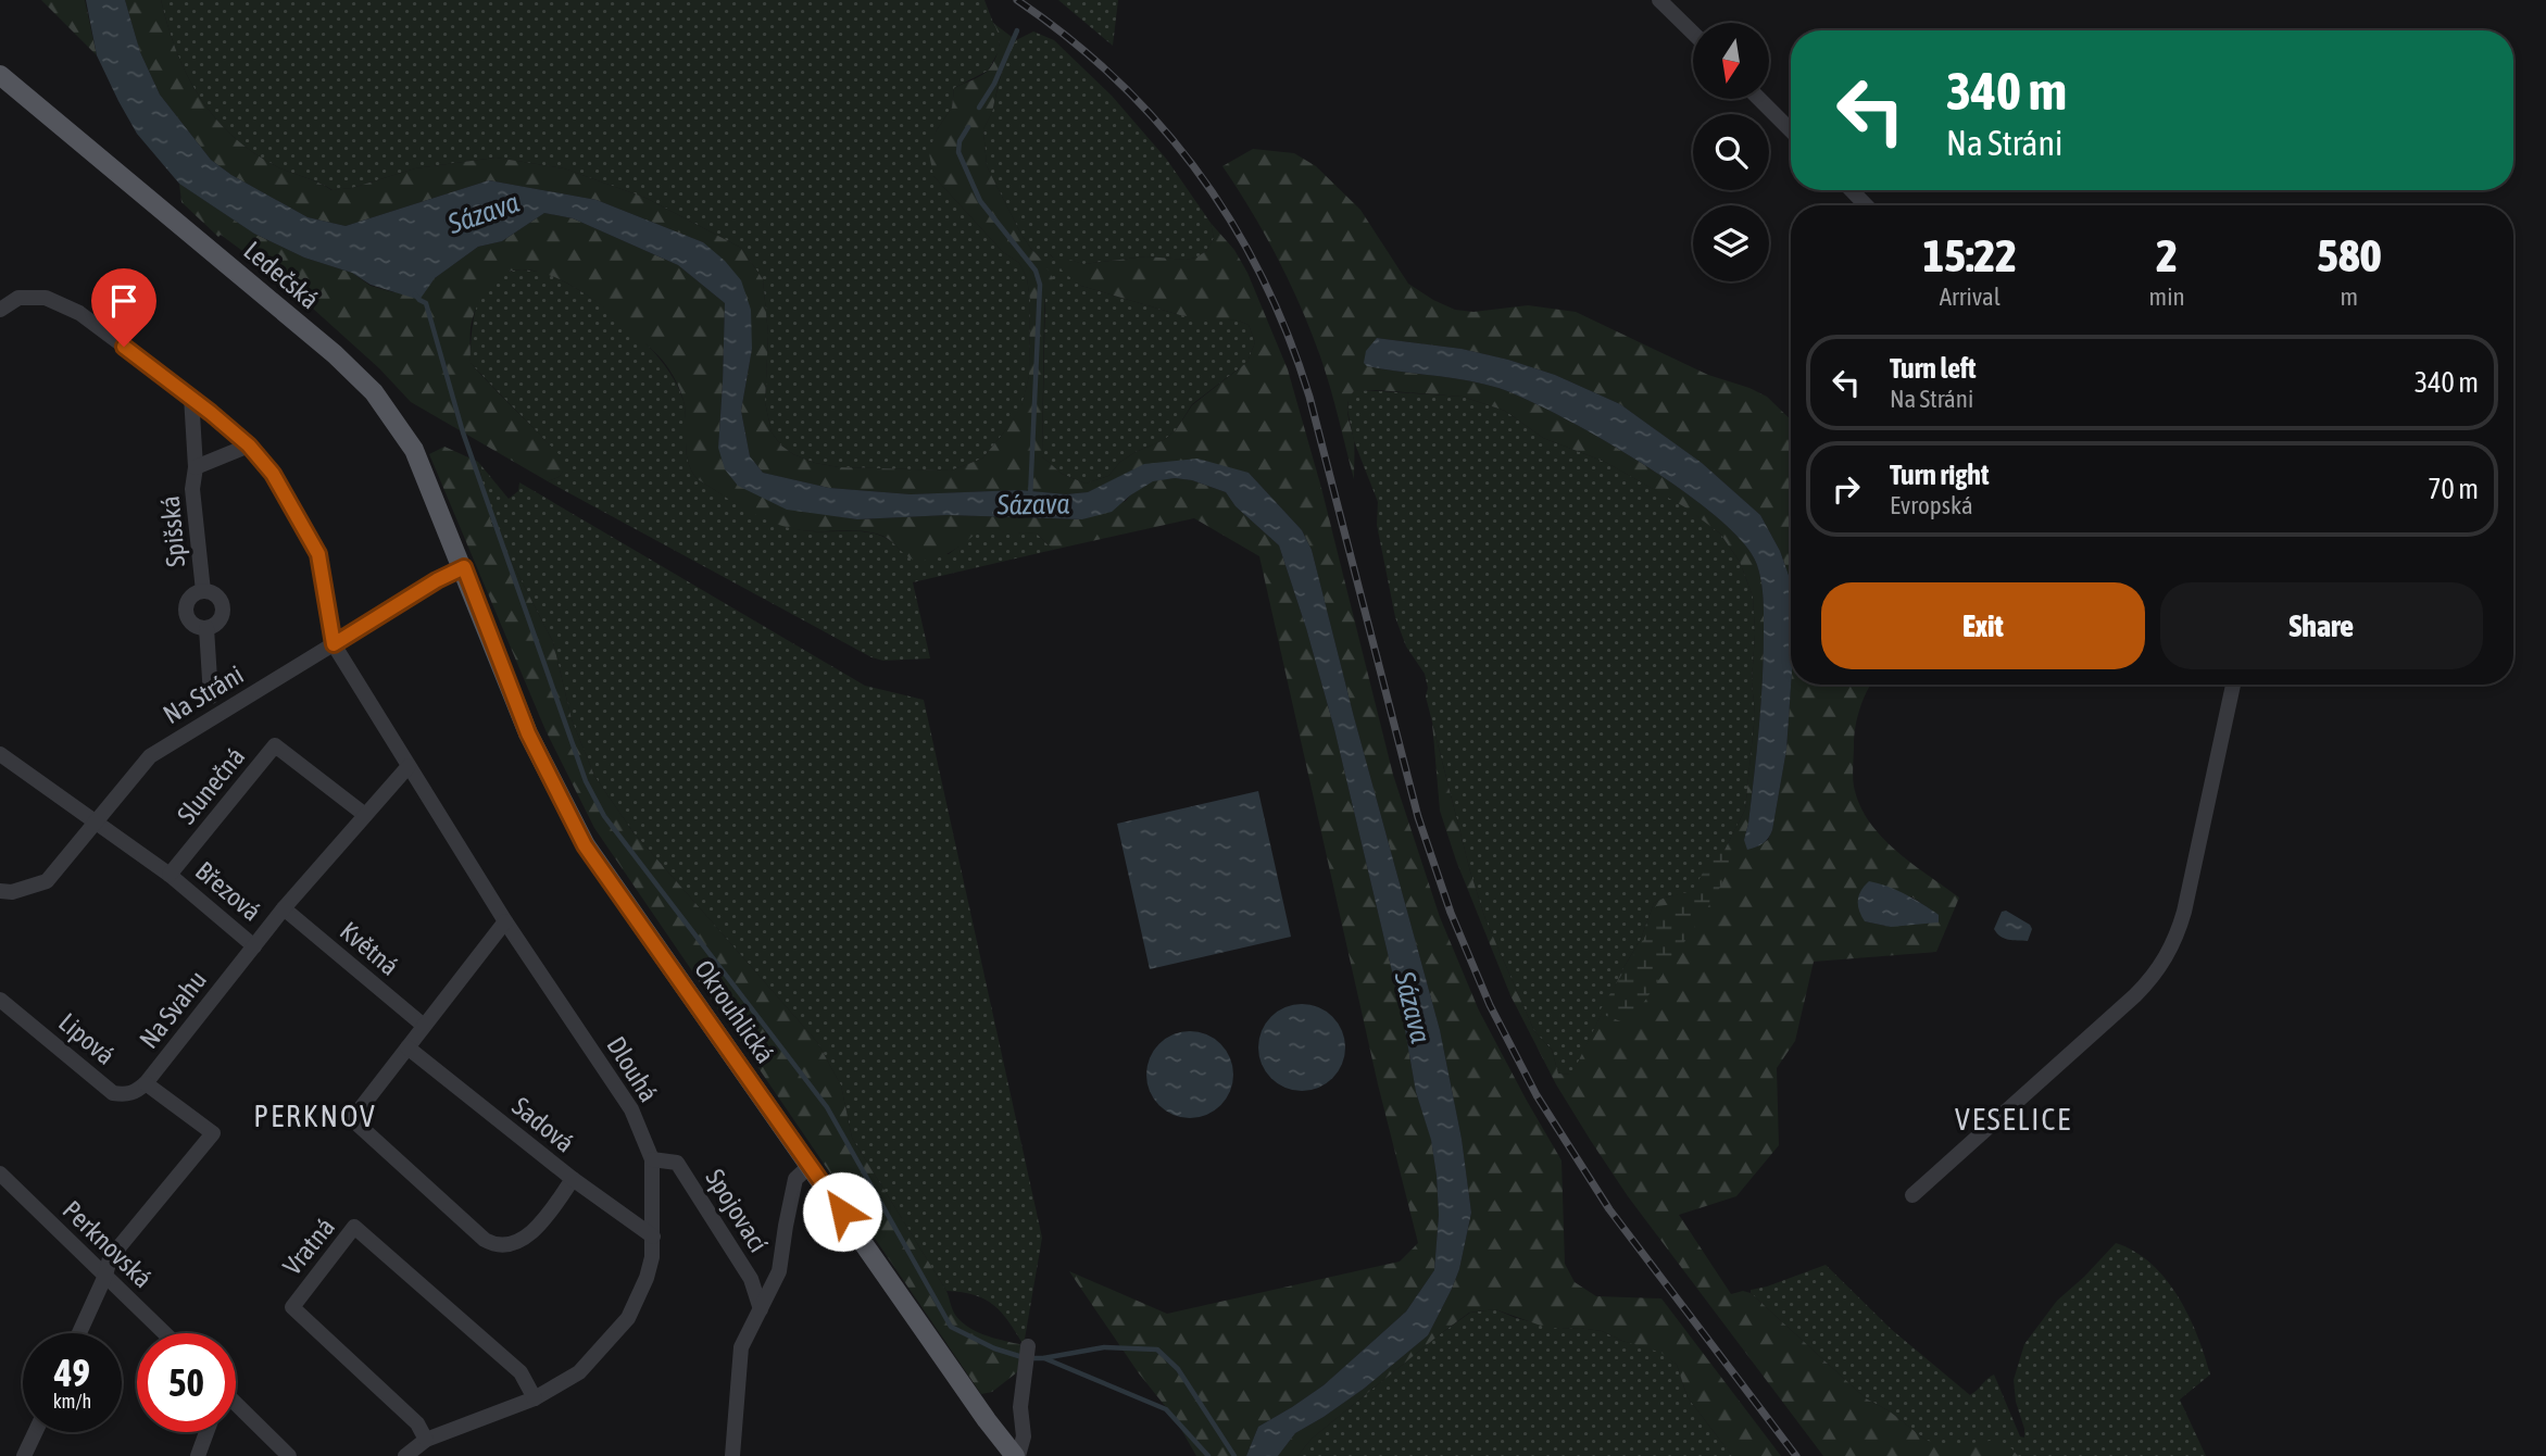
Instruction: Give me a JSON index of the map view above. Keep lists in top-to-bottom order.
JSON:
{
  "streets": {
    "main road": ["Ledečská", "Okrouhlická"],
    "street": [
      "Spišská",
      "Na Stráni",
      "Slunečná",
      "Březová",
      "Květná",
      "Na Svahu",
      "Lipová",
      "Dlouhá",
      "Sadová",
      "Spojovací",
      "Perknovská",
      "Vratná"
    ]
  },
  "crossings": [
    ["Ledečská", "Na Stráni"],
    ["Ledečská", "Okrouhlická"],
    ["Na Stráni", "Březová"],
    ["Na Stráni", "Okrouhlická"],
    ["Na Stráni", "Dlouhá"],
    ["Slunečná", "Březová"],
    ["Slunečná", "Na Svahu"],
    ["Březová", "Na Svahu"],
    ["Květná", "Na Svahu"],
    ["Na Svahu", "Lipová"],
    ["Na Svahu", "Dlouhá"],
    ["Na Svahu", "Perknovská"],
    ["Okrouhlická", "Spojovací"],
    ["Dlouhá", "Sadová"],
    ["Dlouhá", "Spojovací"],
    ["Dlouhá", "Vratná"]
  ],
  "districts": ["PERKNOV", "VESELICE"],
  "water": ["Sázava"],
  "north": "bottom",
  "page": {
    "turn": ["340 m", "Na Stráni"],
    "eta": [
      "15:22",
      "Arrival",
      "2",
      "min",
      "580",
      "m"
    ],
    "list": [
      {
        "name": "Turn left",
        "note": "Na Stráni",
        "value": "340 m"
      },
      {
        "name": "Turn right",
        "note": "Evropská",
        "value": "70 m"
      }
    ],
    "buttons": ["Exit", "Share"],
    "speed": "49 km/h",
    "limit": "50"
  }
}
